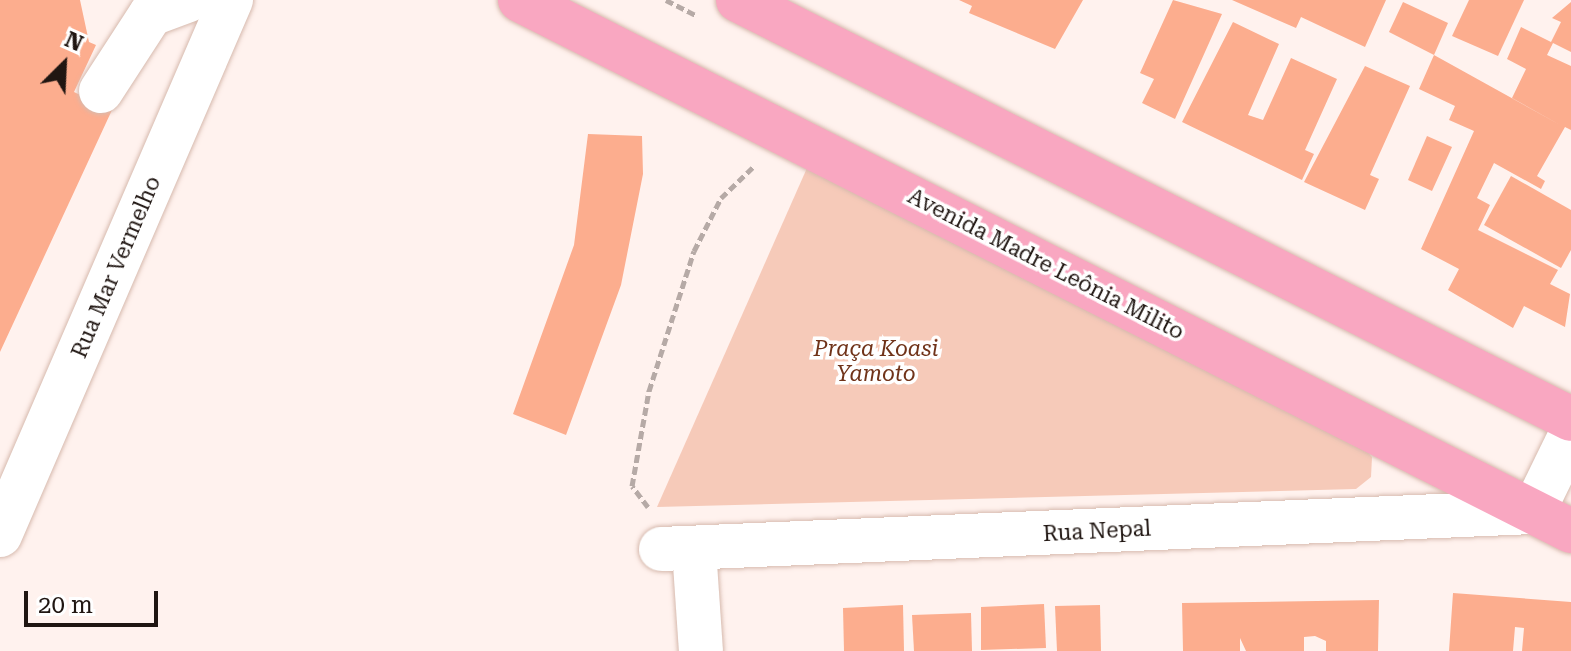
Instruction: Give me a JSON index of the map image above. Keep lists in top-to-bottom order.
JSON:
{
  "streets": {
    "main road": ["Avenida Madre Leônia Milito"],
    "street": ["Rua Mar Vermelho", "Rua Nepal"]
  },
  "crossings": [
    ["Avenida Madre Leônia Milito", "Rua Nepal"]
  ],
  "parks": ["Praça Koasi Yamoto"],
  "scale_bar": "20 m",
  "north": "top right"
}
